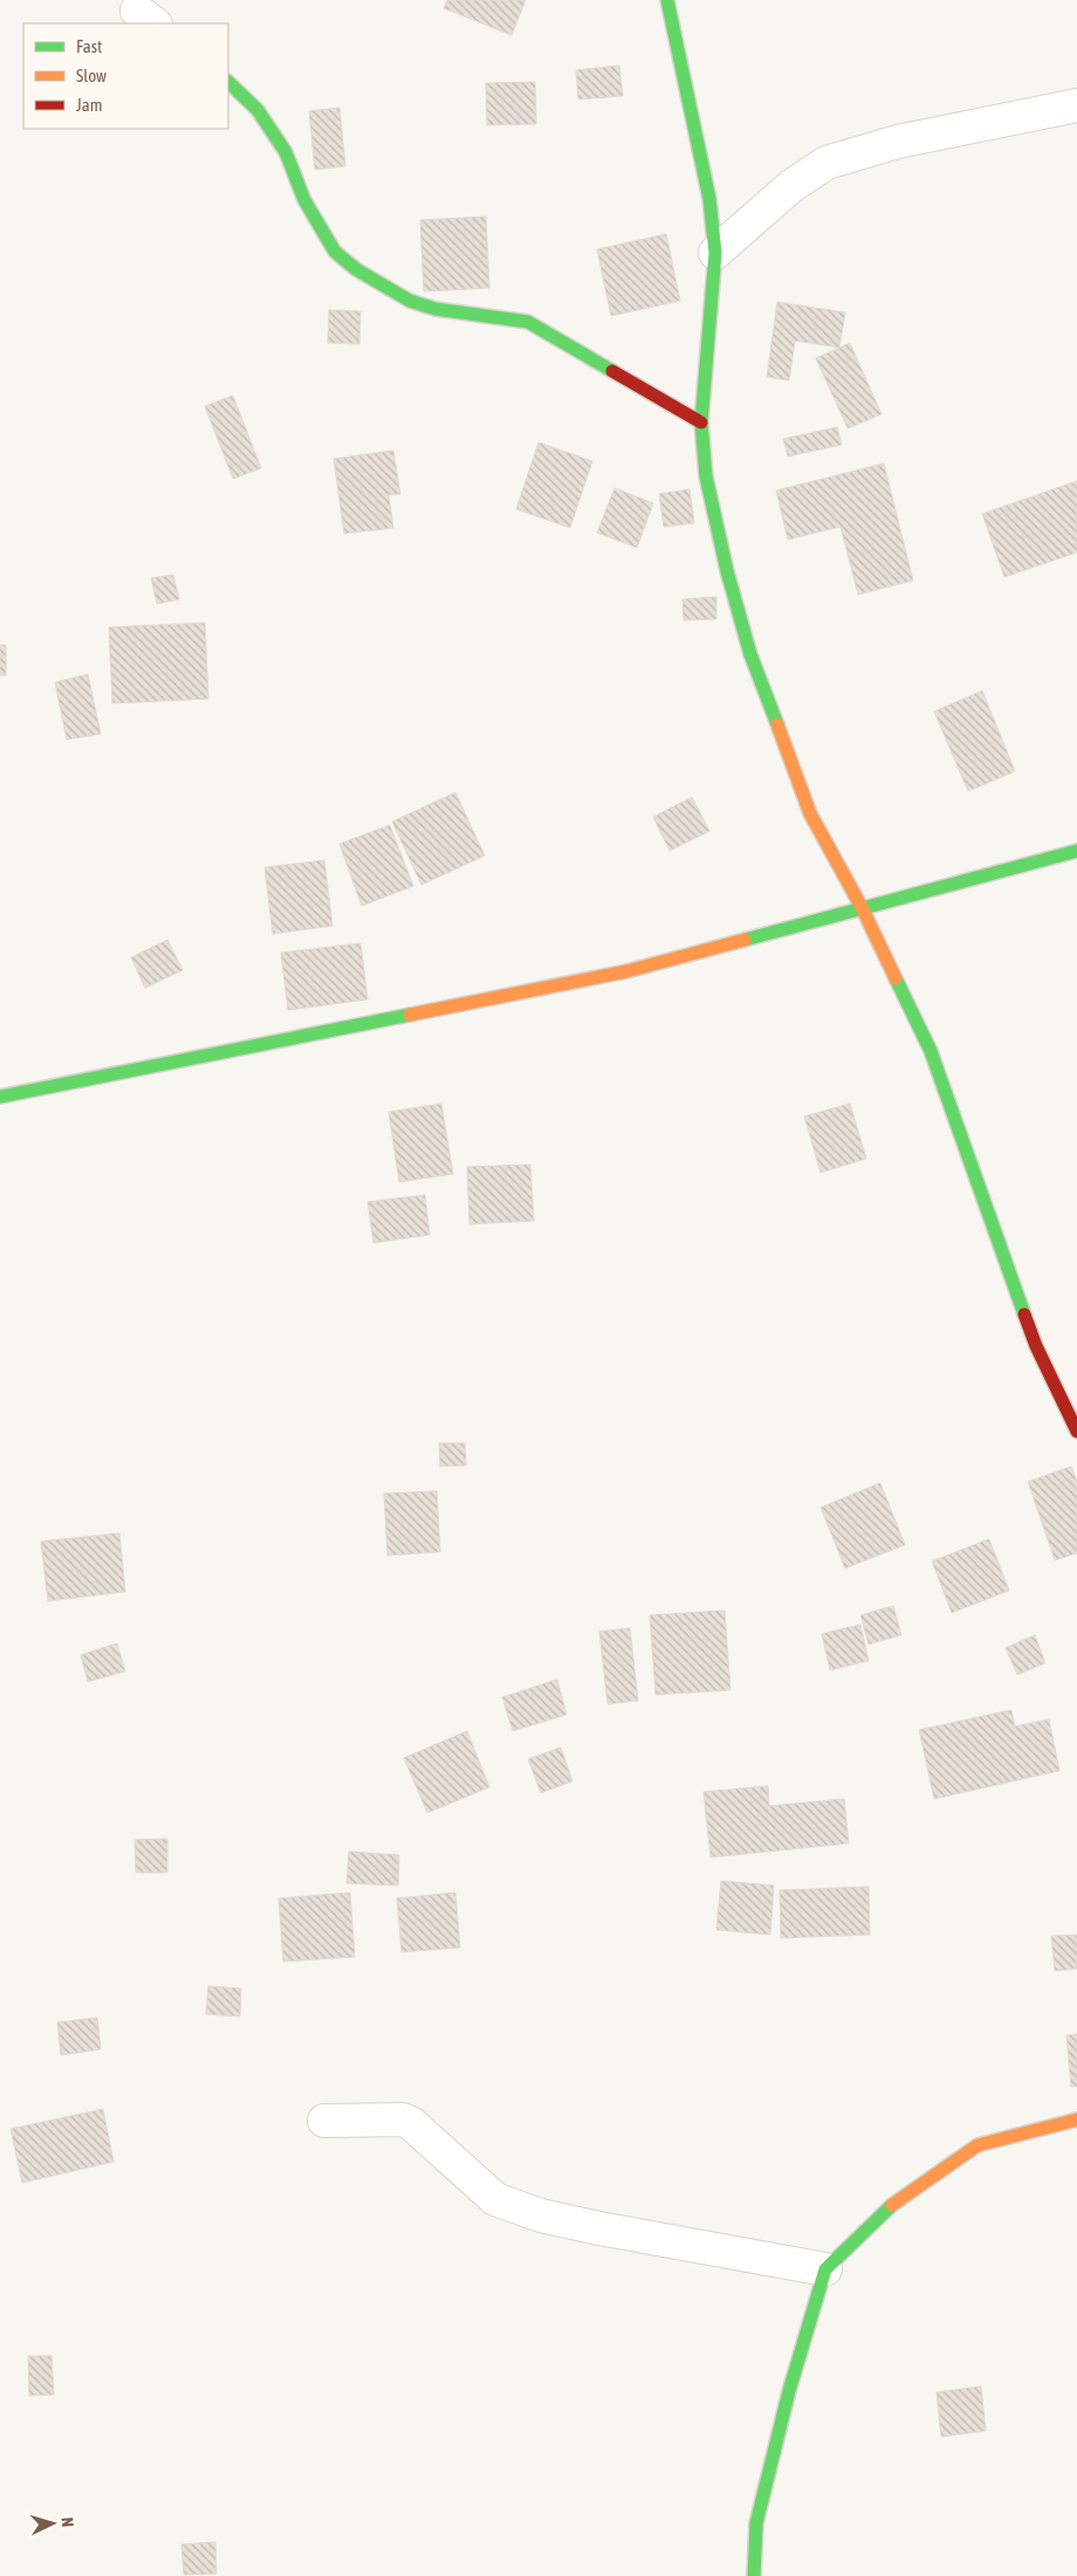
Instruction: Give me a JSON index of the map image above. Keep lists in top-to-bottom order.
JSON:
{
  "legend": ["Fast", "Slow", "Jam"],
  "north": "right"
}
